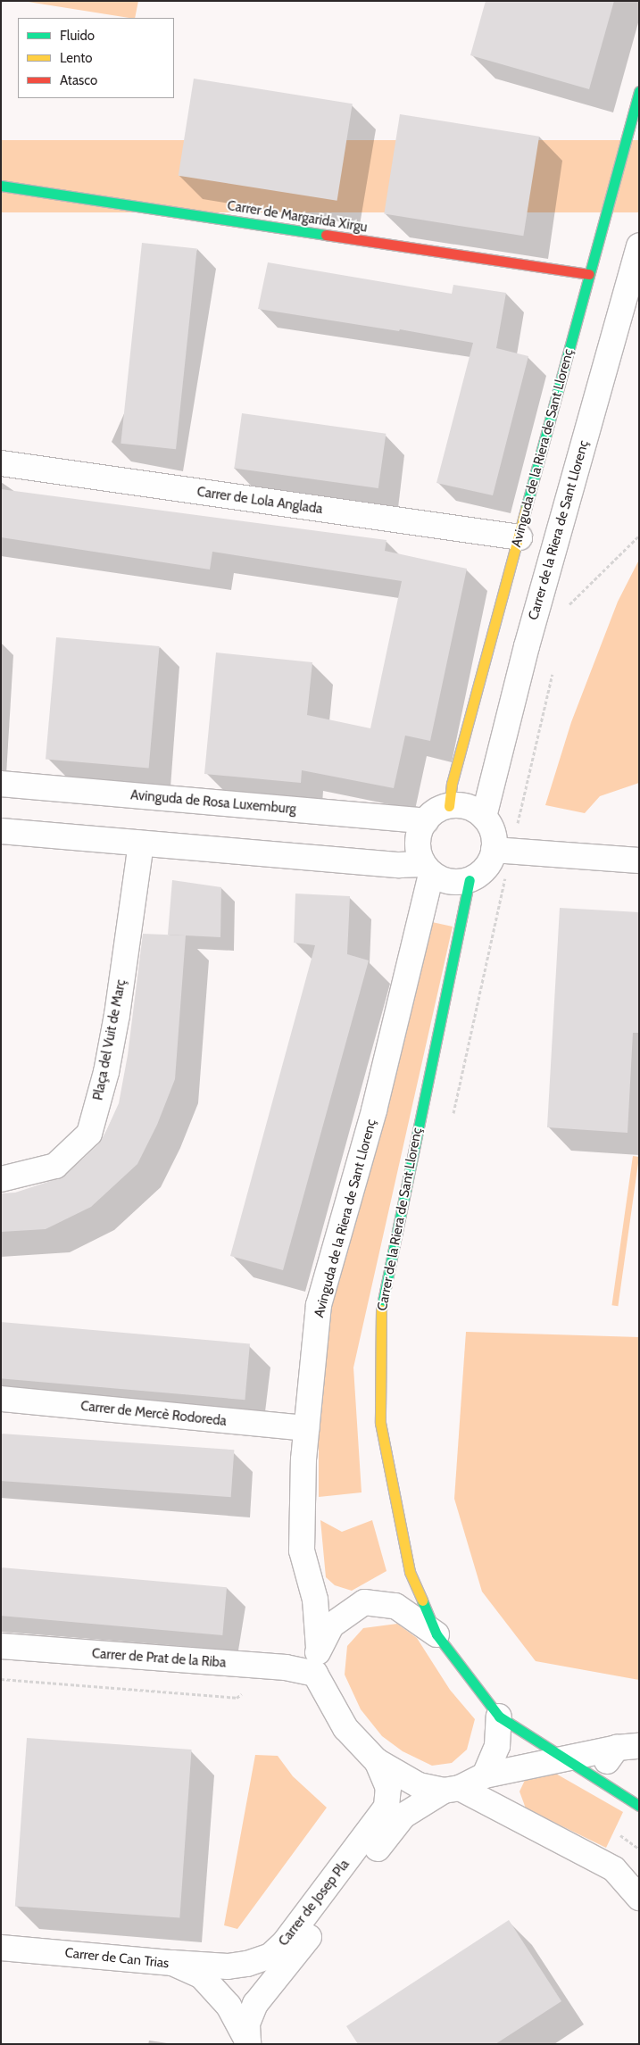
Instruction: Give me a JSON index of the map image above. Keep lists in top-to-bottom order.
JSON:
{
  "streets": {
    "street": [
      "Carrer de Margarida Xirgu",
      "Avinguda de la Riera de Sant Llorenç",
      "Carrer de Lola Anglada",
      "Carrer de la Riera de Sant Llorenç",
      "Avinguda de Rosa Luxemburg",
      "Plaça del Vuit de Març",
      "Carrer de Mercè Rodoreda",
      "Carrer de Prat de la Riba",
      "Carrer de Josep Pla",
      "Carrer de Can Trias"
    ]
  },
  "crossings": [
    ["Carrer de Margarida Xirgu", "Avinguda de la Riera de Sant Llorenç"],
    ["Avinguda de la Riera de Sant Llorenç", "Carrer de Lola Anglada"],
    ["Avinguda de la Riera de Sant Llorenç", "Carrer de la Riera de Sant Llorenç"],
    ["Avinguda de la Riera de Sant Llorenç", "Avinguda de Rosa Luxemburg"],
    ["Avinguda de la Riera de Sant Llorenç", "Carrer de Mercè Rodoreda"],
    ["Carrer de la Riera de Sant Llorenç", "Avinguda de Rosa Luxemburg"],
    ["Carrer de Josep Pla", "Carrer de Can Trias"]
  ],
  "legend": ["Fluido", "Lento", "Atasco"]
}
